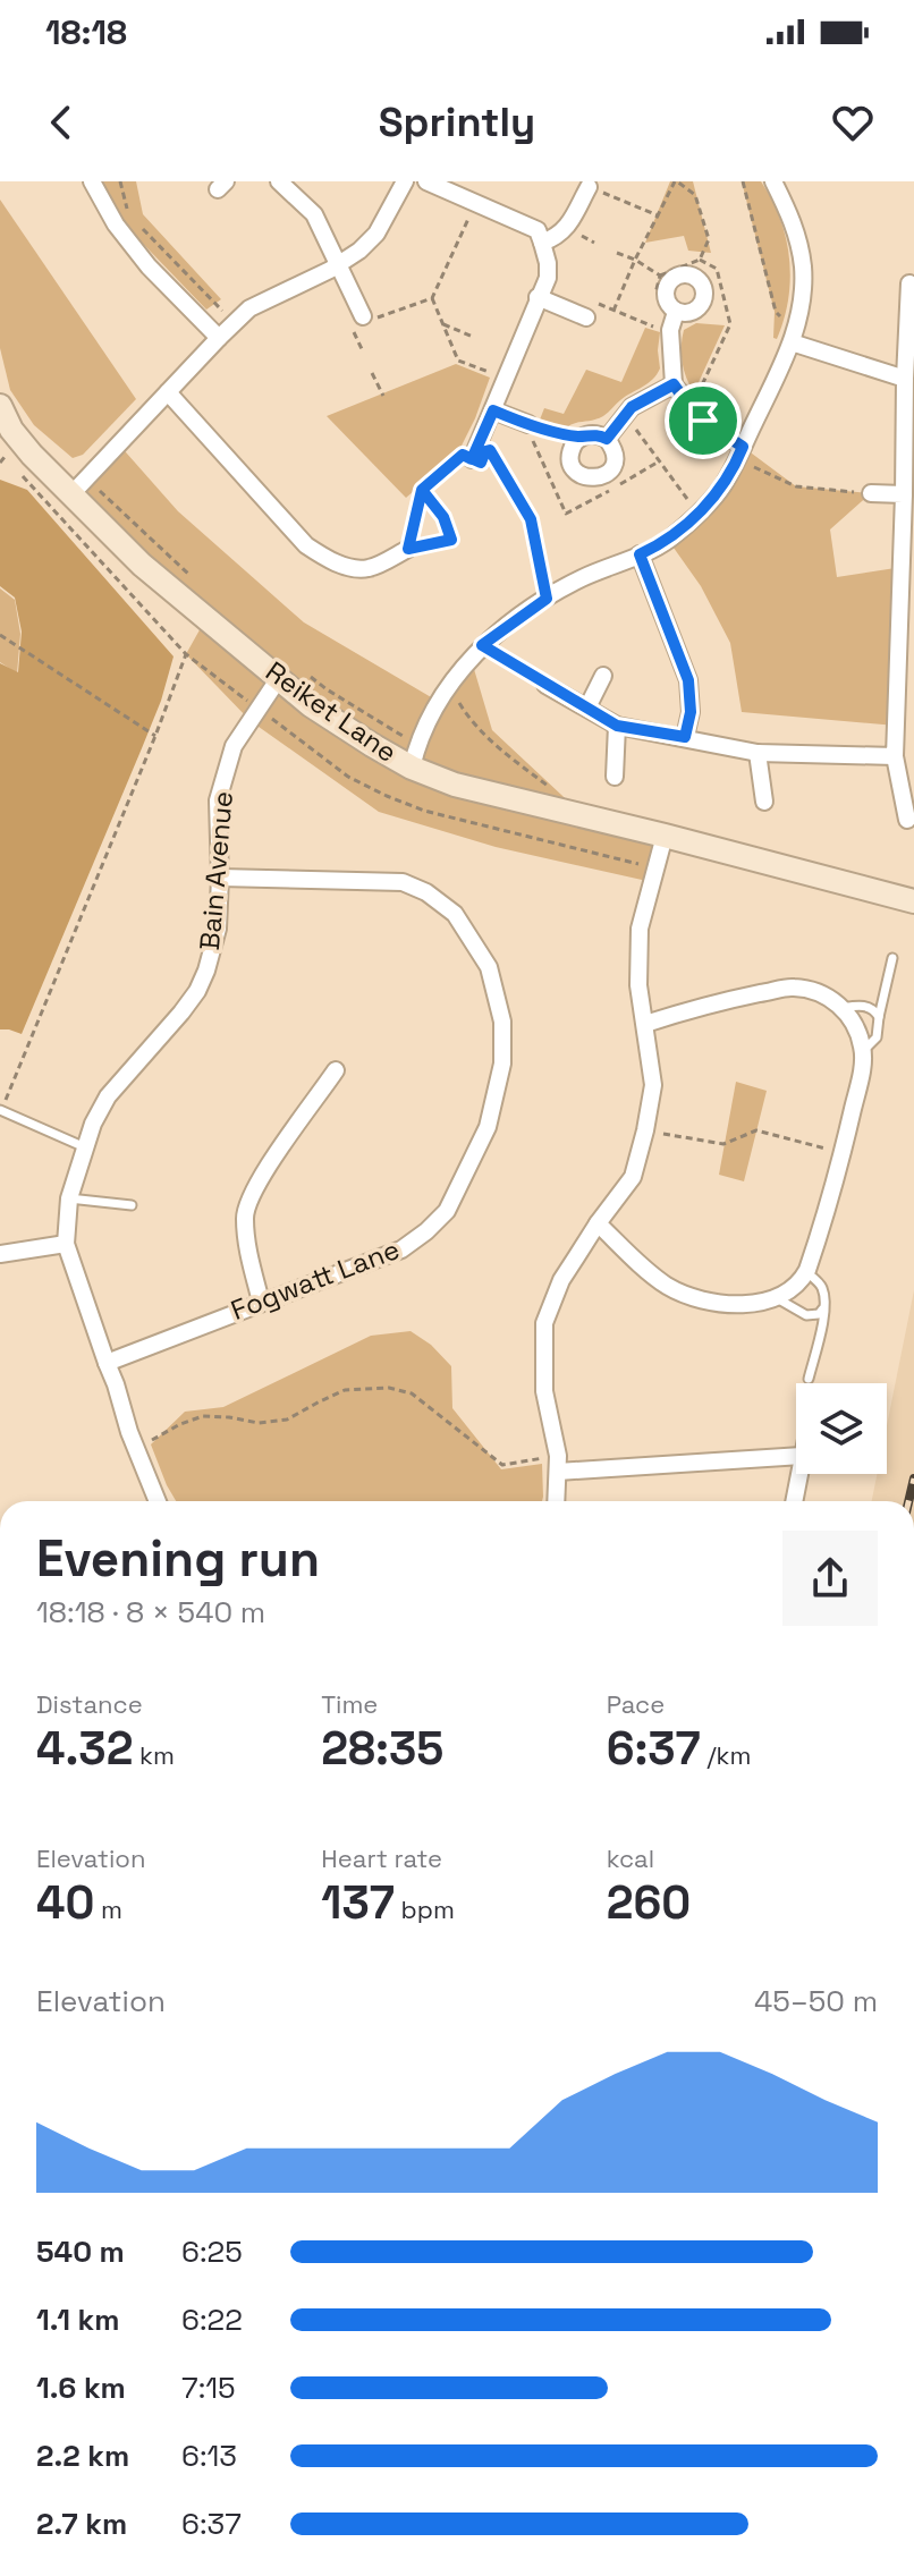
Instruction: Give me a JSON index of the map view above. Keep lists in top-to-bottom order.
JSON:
{
  "streets": {
    "street": ["Reiket Lane", "Bain Avenue", "Fogwatt Lane"]
  },
  "crossings": [
    ["Reiket Lane", "Bain Avenue"],
    ["Bain Avenue", "Fogwatt Lane"]
  ],
  "page": {
    "status": "18:18",
    "header": "Sprintly",
    "heading": ["Evening run", "18:18 · 8 × 540 m"],
    "stats": [
      ["Distance", "4.32 km"],
      ["Time", "28:35"],
      ["Pace", "6:37 /km"],
      ["Elevation", "40 m"],
      ["Heart rate", "137 bpm"],
      ["kcal", "260"]
    ],
    "chart": ["Elevation", "45–50 m"],
    "list": [
      {
        "name": "540 m",
        "note": "6:25"
      },
      {
        "name": "1.1 km",
        "note": "6:22"
      },
      {
        "name": "1.6 km",
        "note": "7:15"
      },
      {
        "name": "2.2 km",
        "note": "6:13"
      },
      {
        "name": "2.7 km",
        "note": "6:37"
      }
    ]
  }
}
